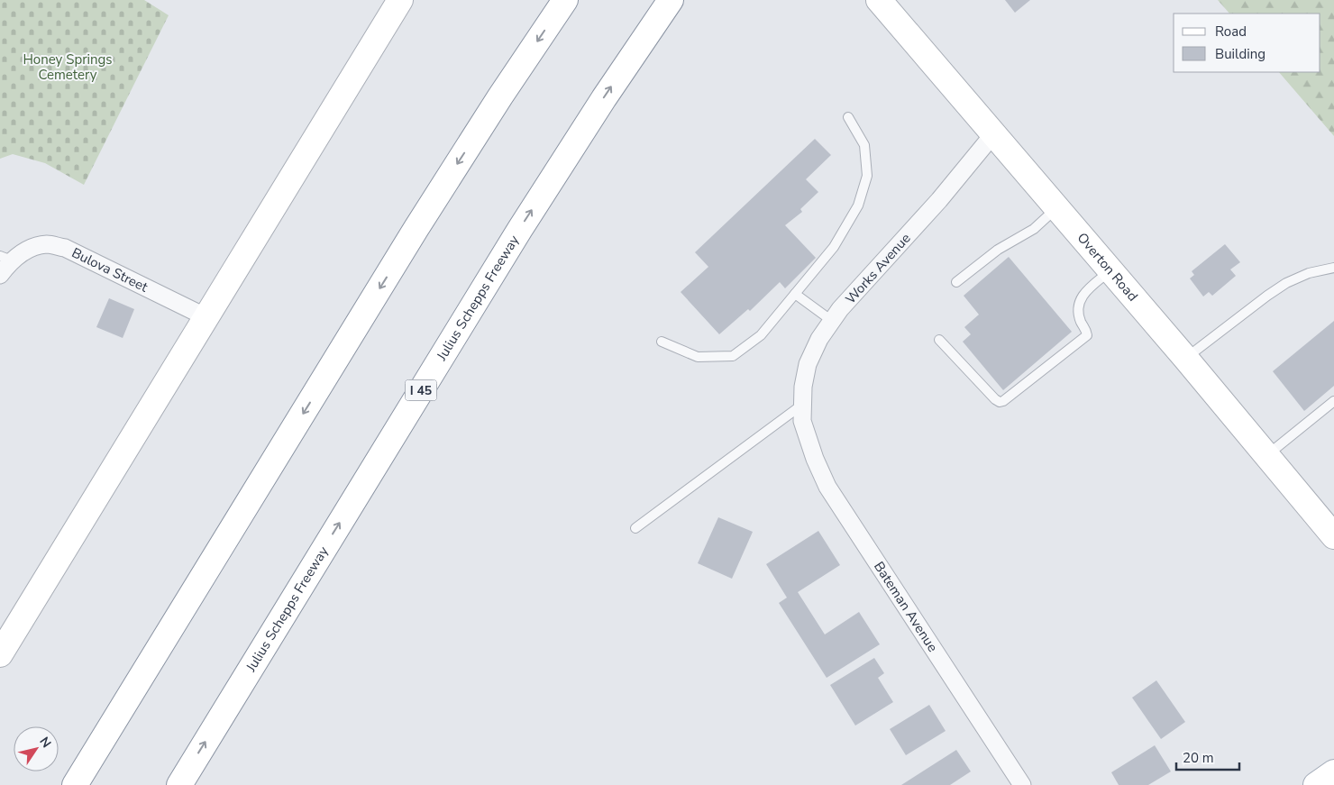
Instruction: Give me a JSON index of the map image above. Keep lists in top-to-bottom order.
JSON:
{
  "streets": {
    "main road": ["Overton Road", "Julius Schepps Freeway", "I 45"],
    "street": ["Works Avenue", "Bulova Street", "Bateman Avenue"]
  },
  "crossings": [
    ["Overton Road", "Works Avenue"],
    ["Works Avenue", "Bateman Avenue"]
  ],
  "parks": ["Honey Springs Cemetery"],
  "legend": ["Road", "Building"],
  "scale_bar": "20 m",
  "north": "top right"
}
